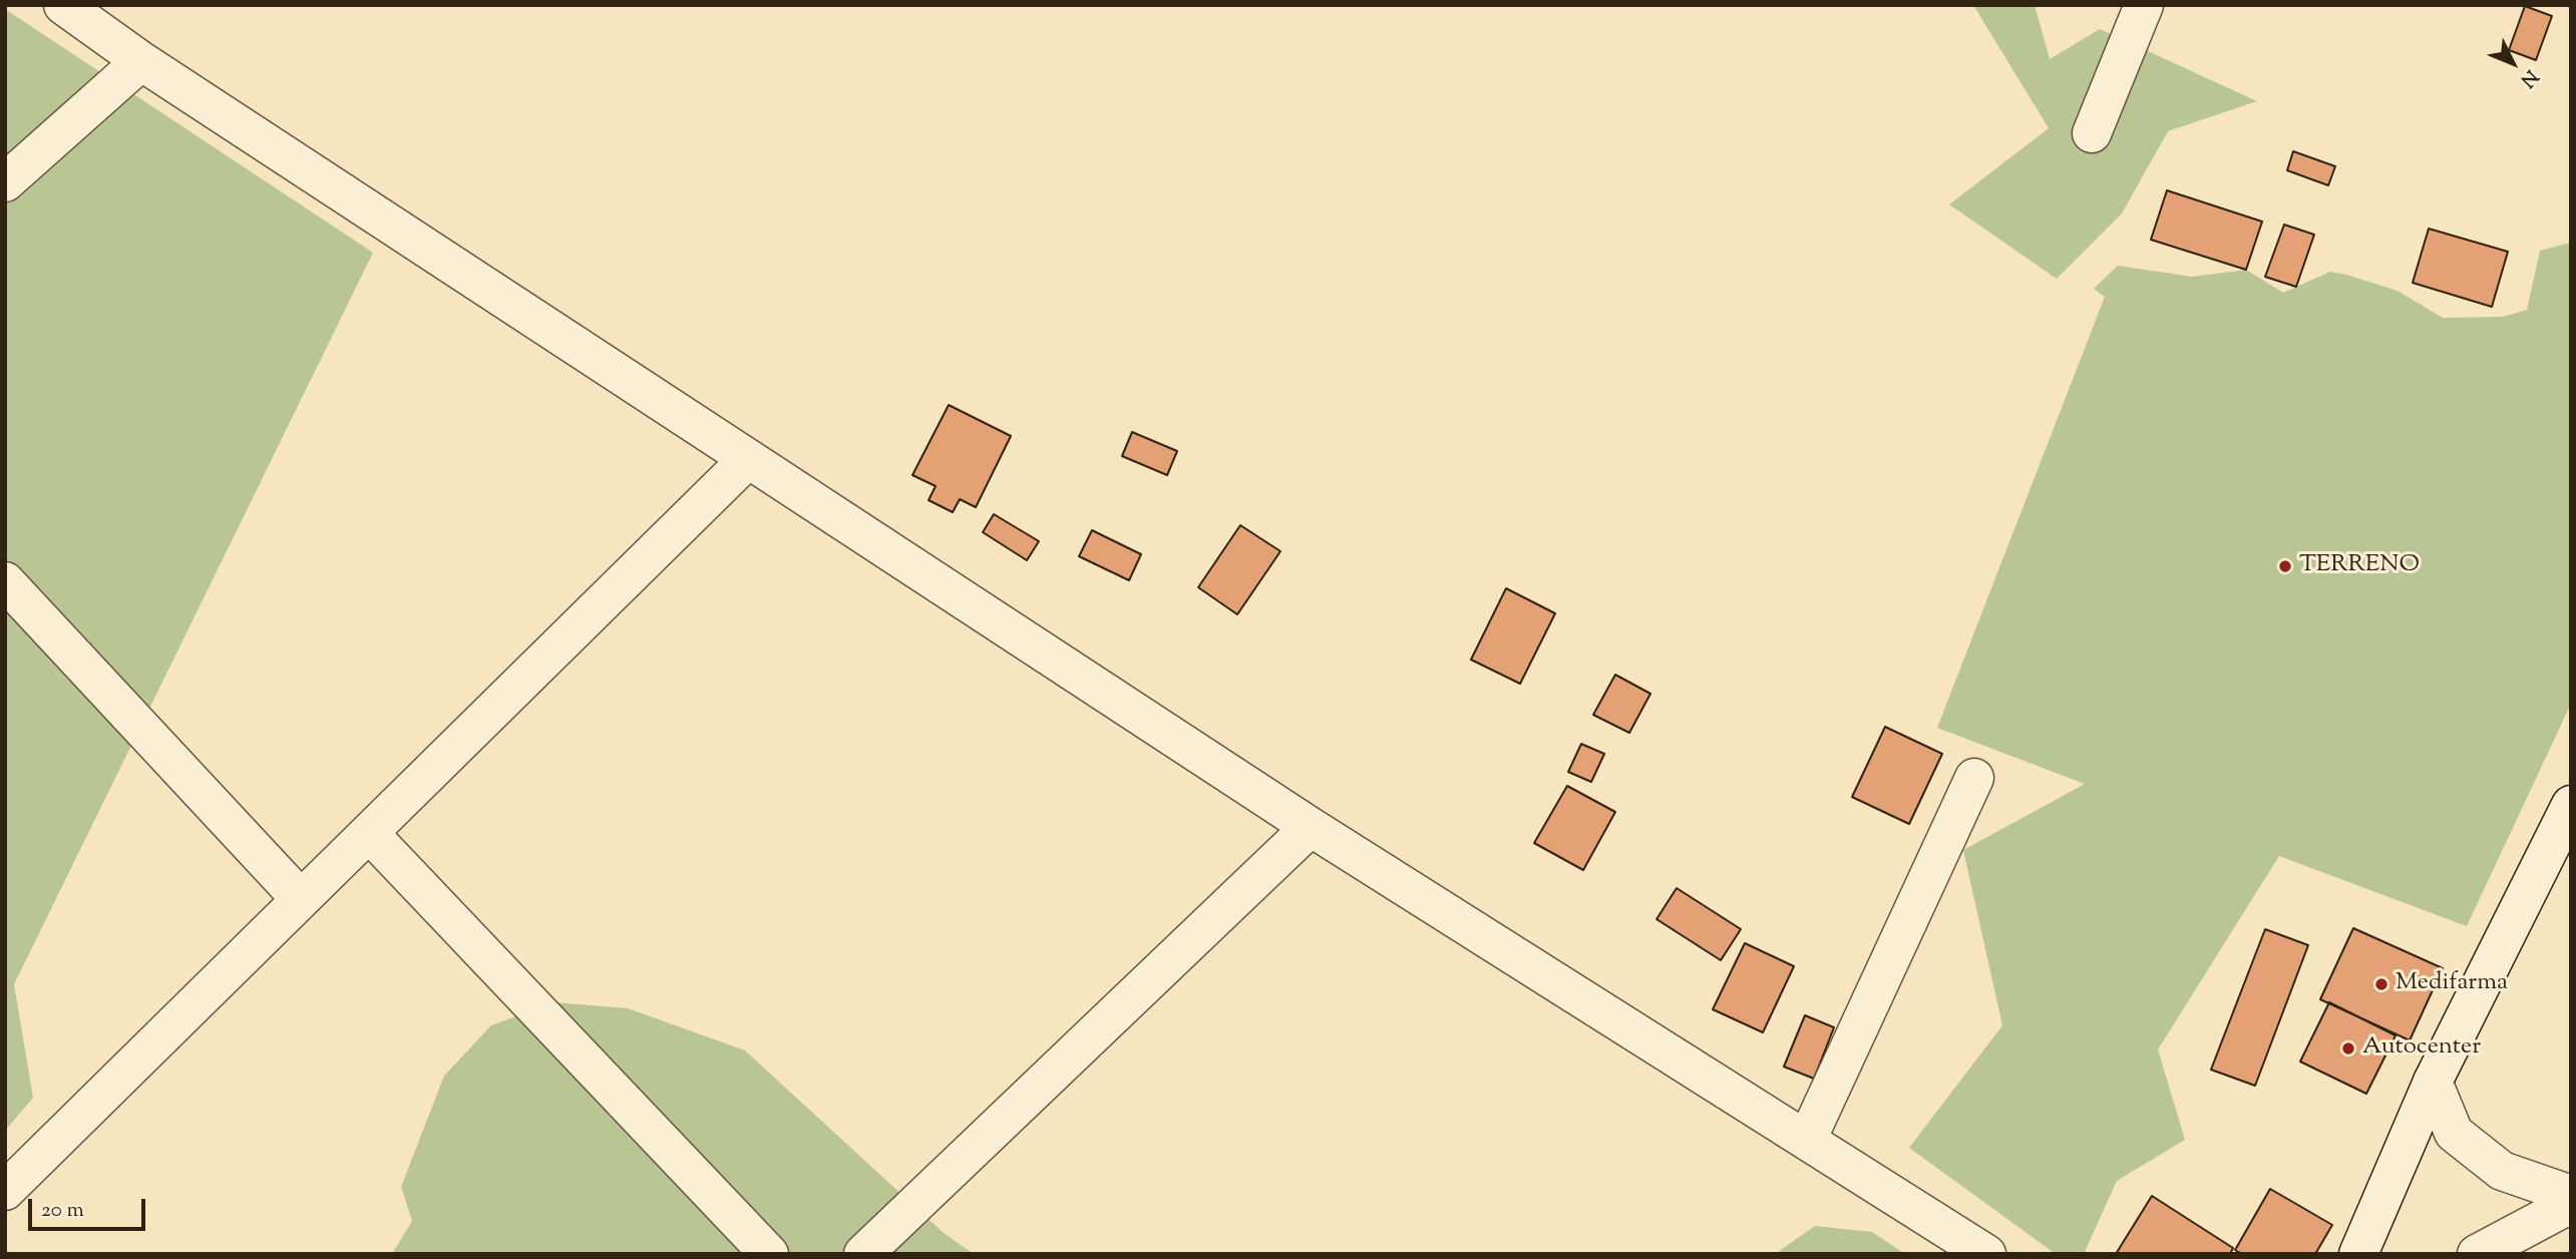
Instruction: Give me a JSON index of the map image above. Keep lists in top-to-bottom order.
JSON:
{
  "places": ["TERRENO", "Medifarma", "Autocenter"],
  "scale_bar": "20 m",
  "north": "bottom right"
}
